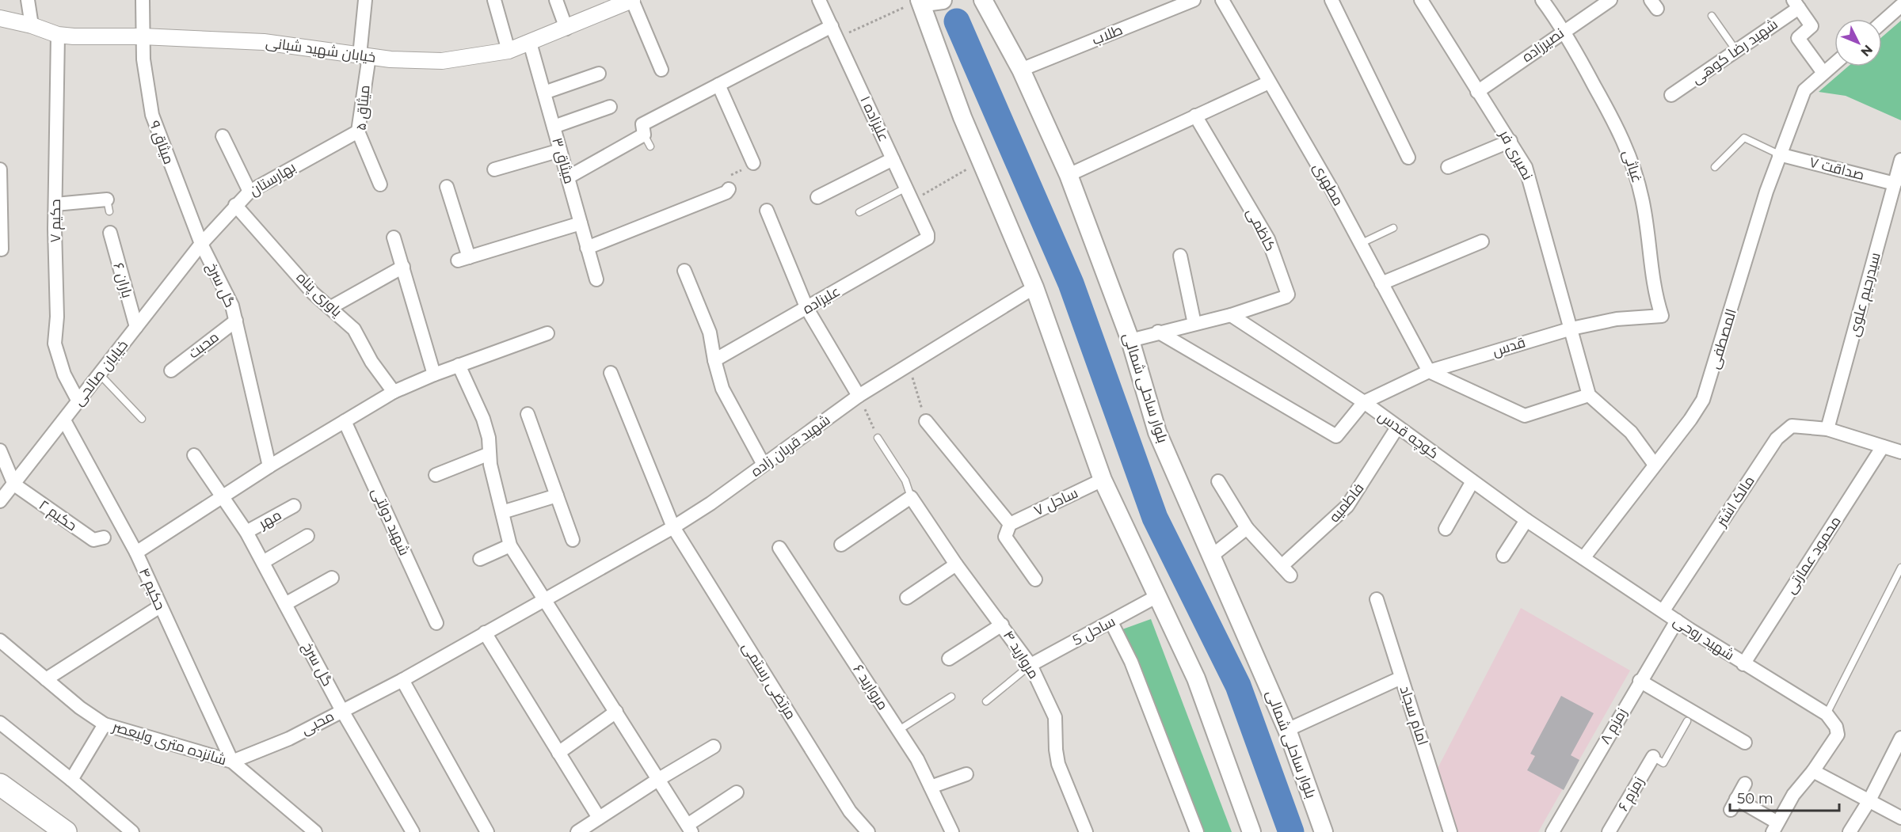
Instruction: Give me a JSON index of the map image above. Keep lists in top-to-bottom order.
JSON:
{
  "streets": {
    "main road": ["بلوار ساحلی شمالی"],
    "street": [
      "طلاب",
      "نصیرزاده",
      "خیابان شهید شبانی",
      "شهید رضا کوهی",
      "میثاق ۵",
      "علیزاده ۱",
      "میثاق ۹",
      "نصیری فر",
      "میثاق ۳",
      "غیاثی",
      "صداقت ۷",
      "بهارستان",
      "مطهری",
      "حکیم ۷",
      "کاظمی",
      "باران ۶",
      "گل سرخ",
      "یاوری پناه",
      "سیدرحیم علوی",
      "علیزاده",
      "المصطفی",
      "محبت",
      "قدس",
      "خیابان صالحی",
      "کوچه قدس",
      "شهید قربان زاده",
      "مالک اشتر",
      "ساحل ۷",
      "فاطمیه",
      "حکیم ۲",
      "مهر",
      "شهید دولتی",
      "محمود عمارتی",
      "حکیم ۴",
      "ساحل 5",
      "شهید روحی",
      "مروارید ۴",
      "مرتضی رستمی",
      "مروارید ۶",
      "امام سجاد",
      "محبی",
      "زمزم ۸",
      "شانزده متری ولیعصر",
      "زمزم ۶"
    ]
  },
  "crossings": [
    ["طلاب", "بلوار ساحلی شمالی"],
    ["نصیرزاده", "نصیری فر"],
    ["نصیرزاده", "غیاثی"],
    ["خیابان شهید شبانی", "میثاق ۵"],
    ["خیابان شهید شبانی", "میثاق ۹"],
    ["خیابان شهید شبانی", "میثاق ۳"],
    ["خیابان شهید شبانی", "حکیم ۷"],
    ["میثاق ۵", "بهارستان"],
    ["علیزاده ۱", "علیزاده"],
    ["میثاق ۹", "بهارستان"],
    ["میثاق ۹", "گل سرخ"],
    ["میثاق ۹", "خیابان صالحی"],
    ["نصیری فر", "قدس"],
    ["غیاثی", "قدس"],
    ["صداقت ۷", "سیدرحیم علوی"],
    ["صداقت ۷", "المصطفی"],
    ["بهارستان", "گل سرخ"],
    ["بهارستان", "یاوری پناه"],
    ["بهارستان", "خیابان صالحی"],
    ["مطهری", "قدس"],
    ["حکیم ۷", "خیابان صالحی"],
    ["کاظمی", "کوچه قدس"],
    ["باران ۶", "خیابان صالحی"],
    ["گل سرخ", "محبت"],
    ["گل سرخ", "خیابان صالحی"],
    ["گل سرخ", "مهر"],
    ["گل سرخ", "محبی"],
    ["سیدرحیم علوی", "مالک اشتر"],
    ["المصطفی", "کوچه قدس"],
    ["المصطفی", "شهید روحی"],
    ["قدس", "کوچه قدس"],
    ["خیابان صالحی", "حکیم ۲"],
    ["خیابان صالحی", "حکیم ۴"],
    ["کوچه قدس", "فاطمیه"],
    ["کوچه قدس", "شهید روحی"],
    ["شهید قربان زاده", "مرتضی رستمی"],
    ["شهید قربان زاده", "محبی"],
    ["مالک اشتر", "محمود عمارتی"],
    ["مالک اشتر", "شهید روحی"],
    ["محمود عمارتی", "شهید روحی"],
    ["حکیم ۴", "محبی"],
    ["حکیم ۴", "شانزده متری ولیعصر"],
    ["ساحل 5", "مروارید ۴"],
    ["شهید روحی", "زمزم ۸"],
    ["محبی", "شانزده متری ولیعصر"]
  ],
  "scale_bar": "50 m",
  "north": "bottom right"
}
